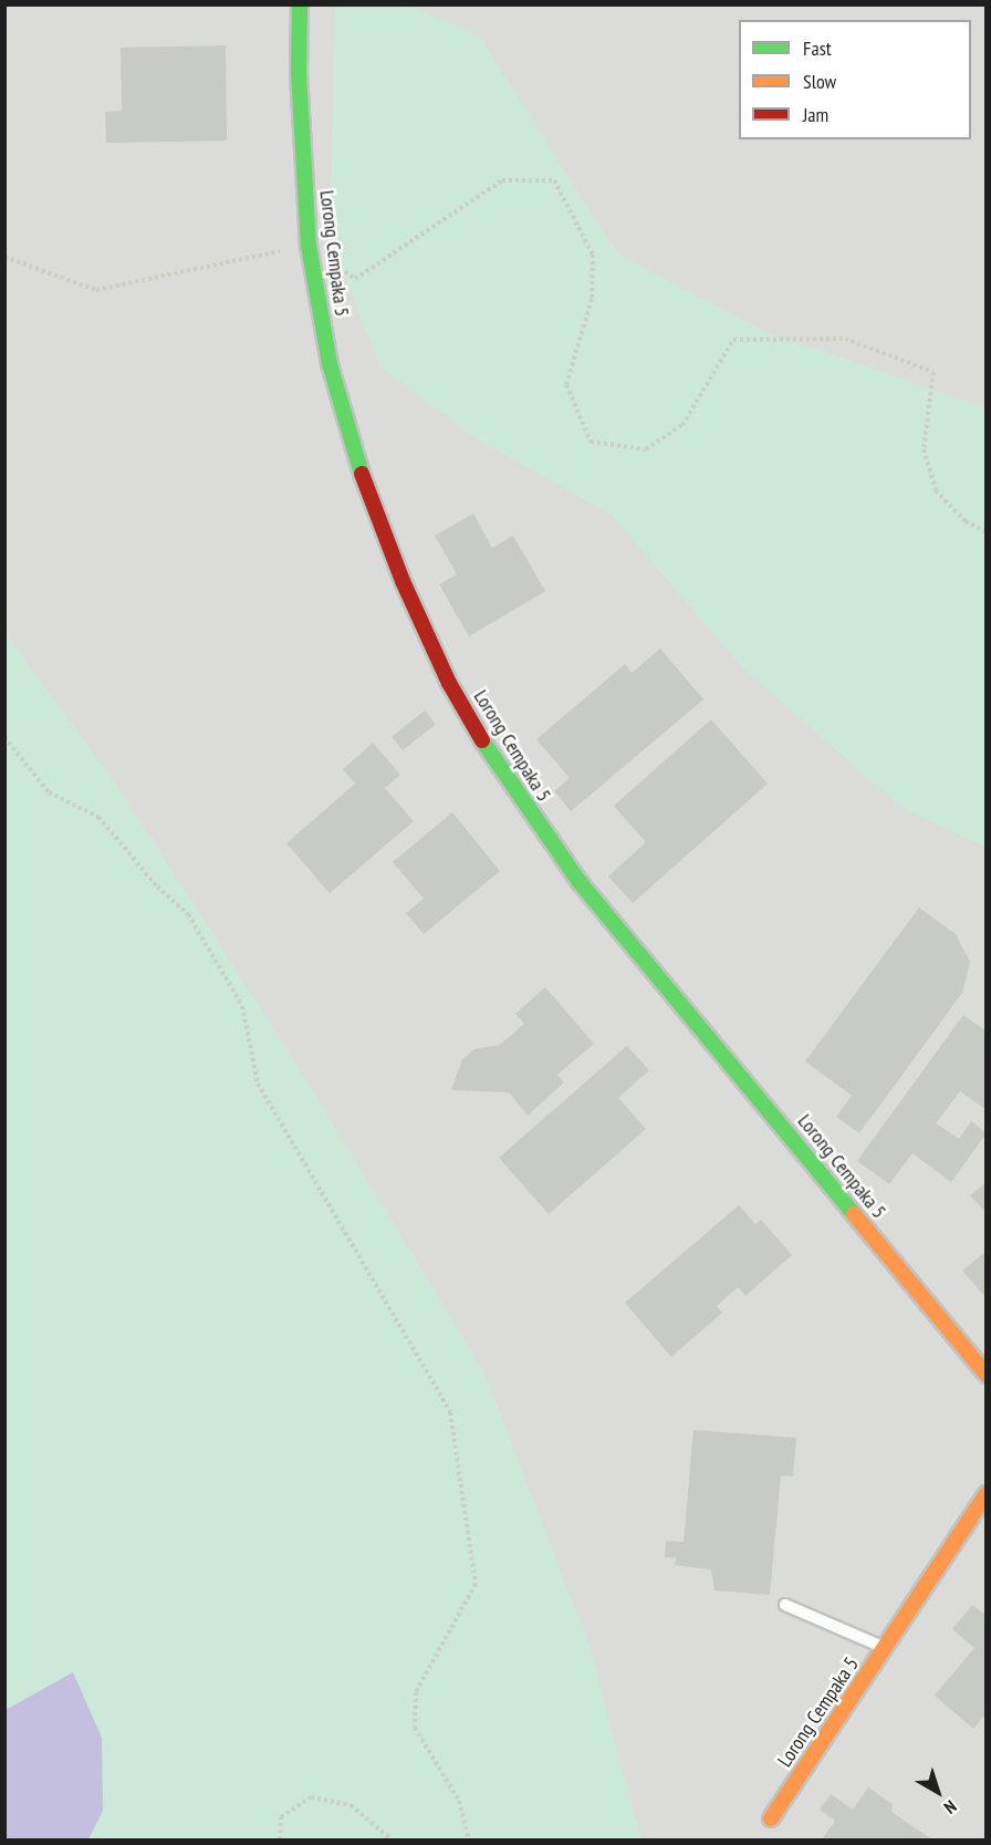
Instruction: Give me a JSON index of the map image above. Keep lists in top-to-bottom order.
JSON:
{
  "streets": {
    "street": ["Lorong Cempaka 5"]
  },
  "legend": ["Fast", "Slow", "Jam"],
  "north": "bottom right"
}
